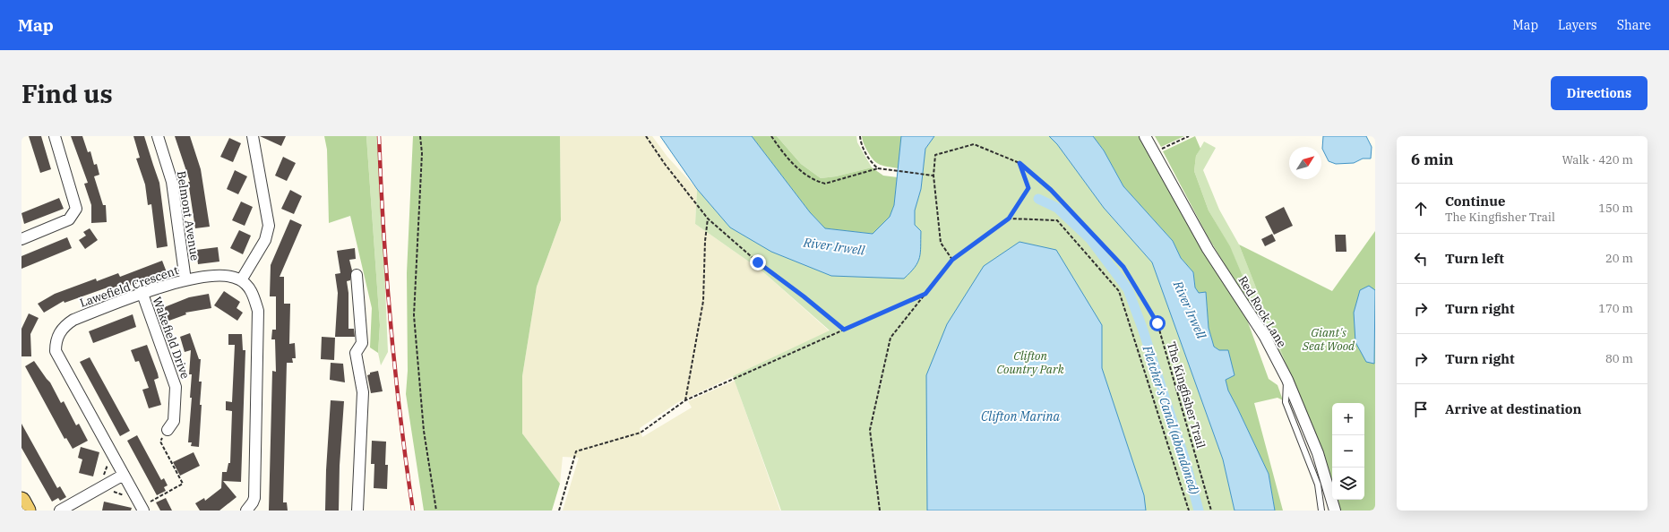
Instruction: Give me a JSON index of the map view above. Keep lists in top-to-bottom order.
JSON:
{
  "streets": {
    "street": [
      "Belmont Avenue",
      "Lawefield Crescent",
      "Red Rock Lane",
      "Wakefield Drive"
    ],
    "path": ["The Kingfisher Trail"]
  },
  "crossings": [
    ["Belmont Avenue", "Lawefield Crescent"],
    ["Lawefield Crescent", "Wakefield Drive"]
  ],
  "water": ["River Irwell", "Clifton Marina", "Fletcher's Canal (abandoned)"],
  "parks": ["Giant's Seat Wood", "Clifton Country Park"],
  "north": "top right",
  "page": {
    "header": "Map",
    "nav": ["Map", "Layers", "Share"],
    "buttons": "Directions",
    "title": "Find us",
    "heading": ["6 min", "Walk · 420 m"],
    "list": [
      ["Continue", "The Kingfisher Trail", "150 m"],
      ["Turn left", "20 m"],
      ["Turn right", "170 m"],
      ["Turn right", "80 m"],
      "Arrive at destination"
    ],
    "map_buttons": ["+", "−"]
  }
}
